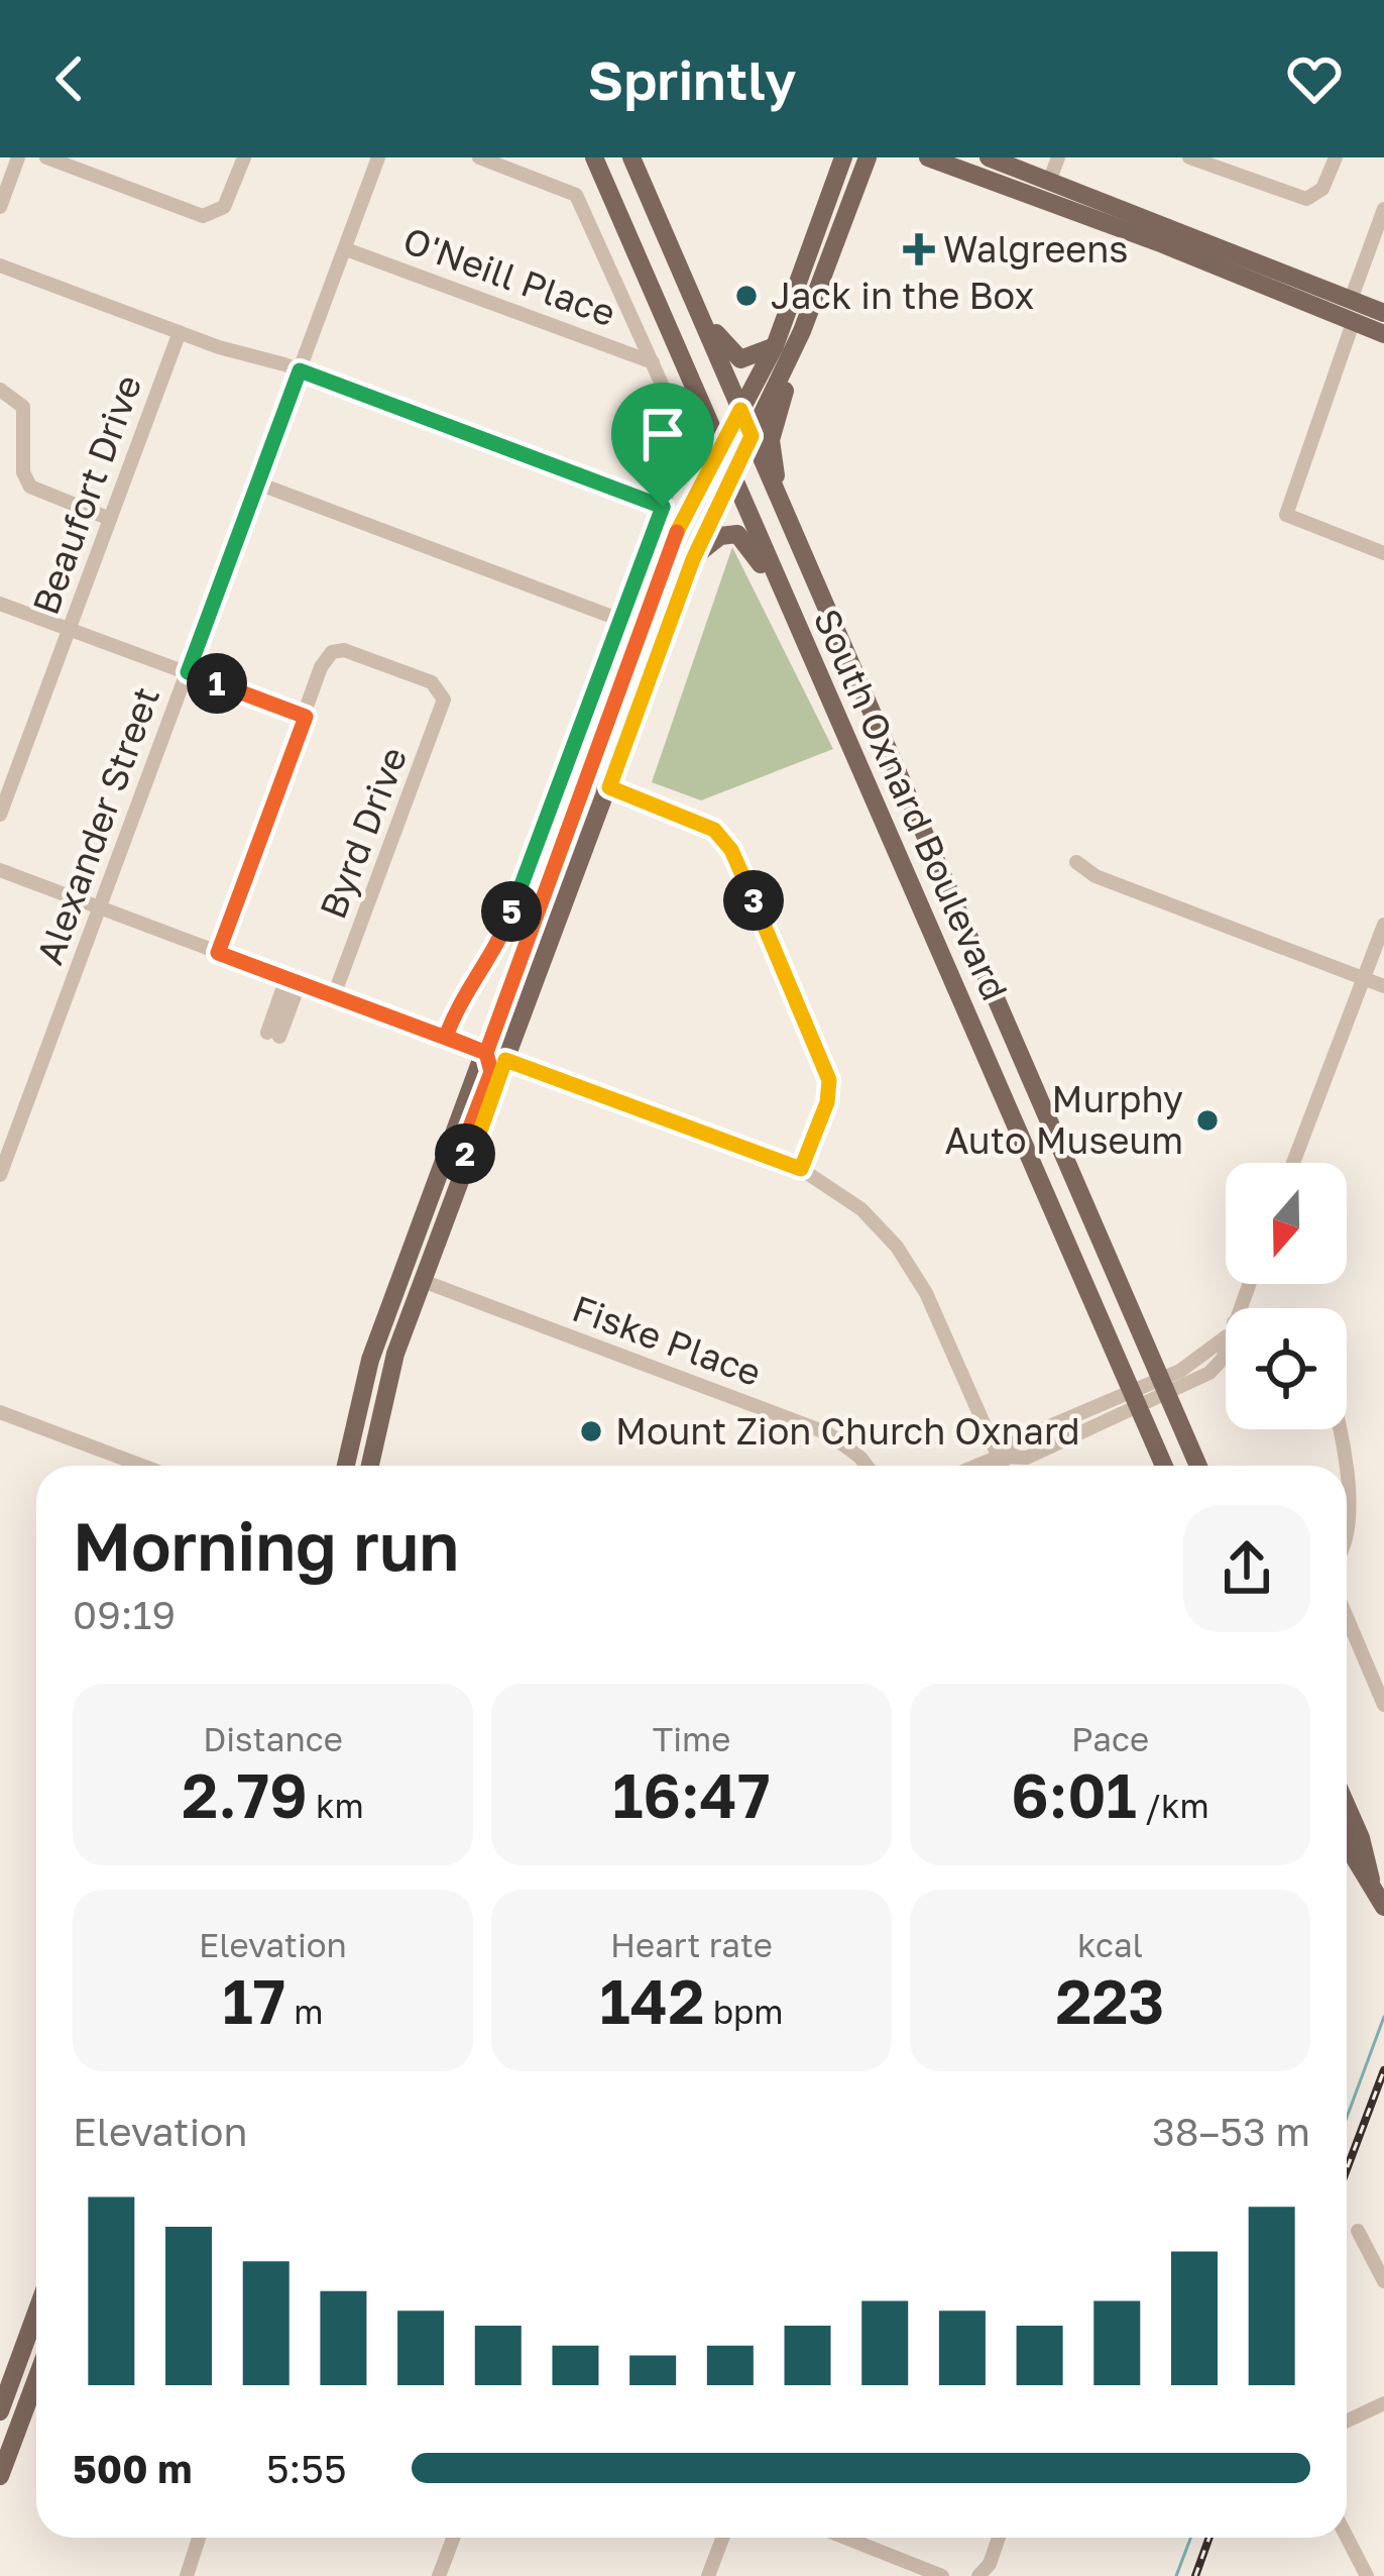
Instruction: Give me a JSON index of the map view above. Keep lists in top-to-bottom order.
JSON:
{
  "streets": {
    "main road": ["South Oxnard Boulevard"],
    "street": [
      "O'Neill Place",
      "Beaufort Drive",
      "Alexander Street",
      "Byrd Drive",
      "Fiske Place"
    ]
  },
  "crossings": [
    ["O'Neill Place", "Alexander Street"]
  ],
  "places": {
    "health": ["Walgreens"],
    "other": ["Jack in the Box", "Murphy Auto Museum", "Mount Zion Church Oxnard"]
  },
  "north": "bottom",
  "page": {
    "header": "Sprintly",
    "pins": [
      "1",
      "3",
      "5",
      "2"
    ],
    "heading": ["Morning run", "09:19"],
    "stats": [
      ["Distance", "2.79 km"],
      ["Time", "16:47"],
      ["Pace", "6:01 /km"],
      ["Elevation", "17 m"],
      ["Heart rate", "142 bpm"],
      ["kcal", "223"]
    ],
    "chart": ["Elevation", "38–53 m"],
    "list": [
      {
        "name": "500 m",
        "note": "5:55"
      }
    ]
  }
}
